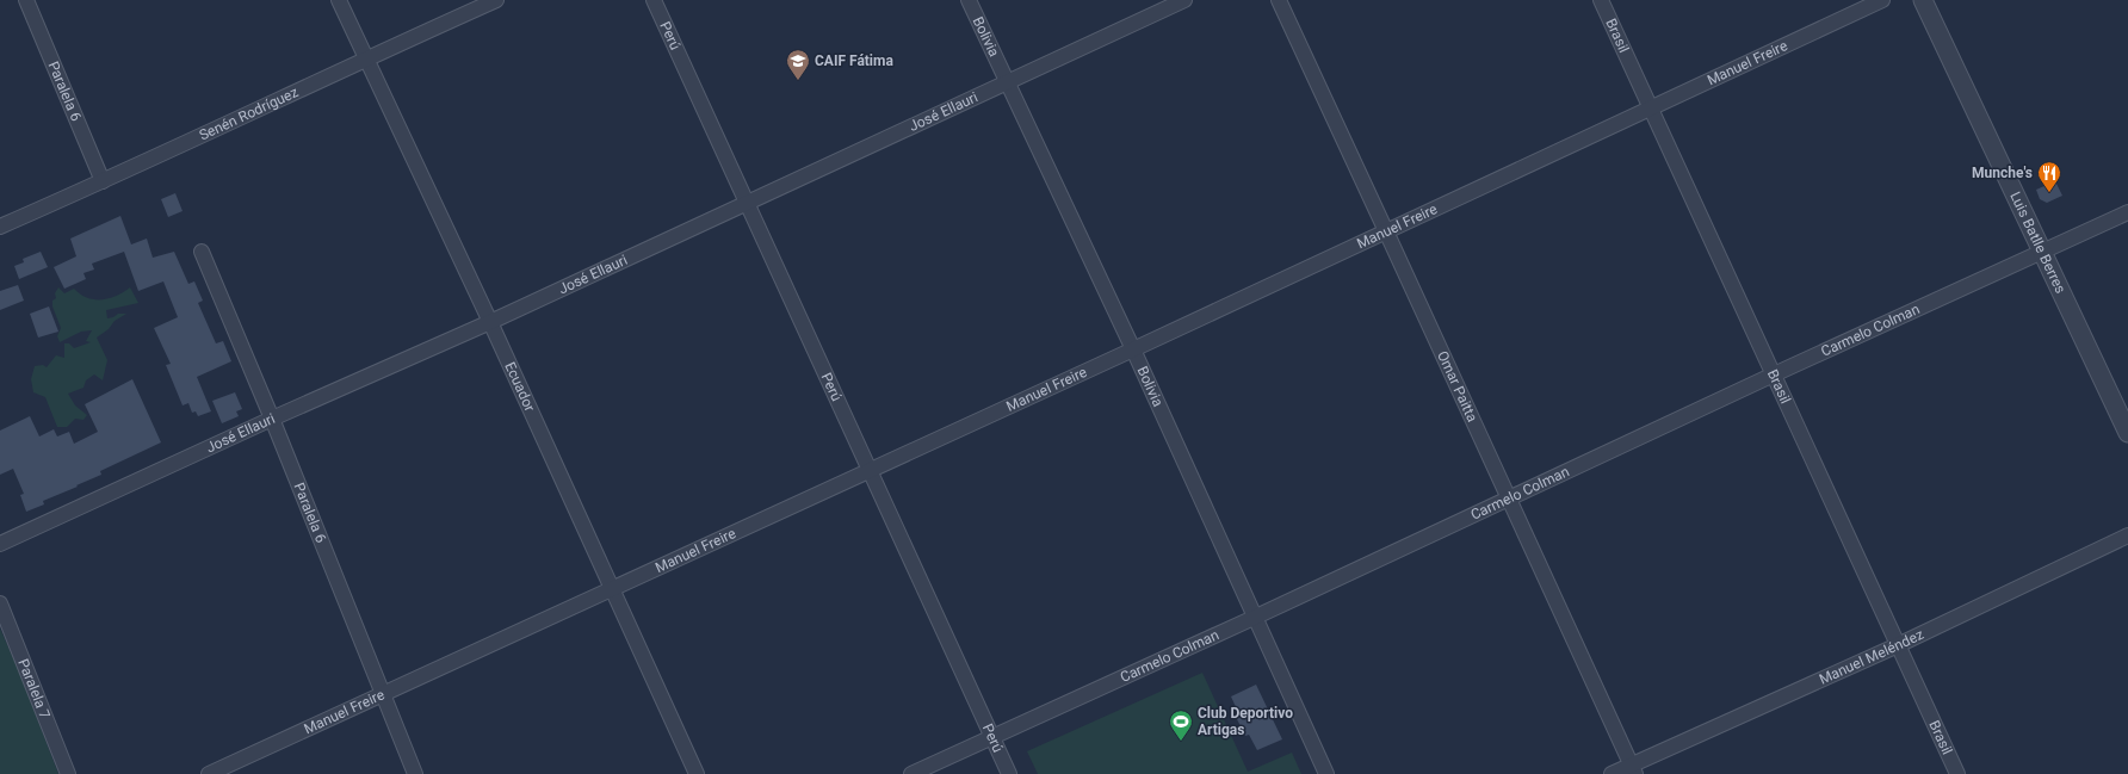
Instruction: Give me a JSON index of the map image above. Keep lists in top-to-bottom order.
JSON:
{
  "streets": {
    "street": [
      "Perú",
      "Bolivia",
      "Brasil",
      "Manuel Freire",
      "Paralela 6",
      "José Ellauri",
      "Senén Rodríguez",
      "Luis Batlle Berres",
      "Carmelo Colman",
      "Ecuador",
      "Omar Paitta",
      "Manuel Meléndez",
      "Paralela 7"
    ]
  },
  "crossings": [
    ["Perú", "Manuel Freire"],
    ["Perú", "José Ellauri"],
    ["Perú", "Carmelo Colman"],
    ["Bolivia", "Manuel Freire"],
    ["Bolivia", "José Ellauri"],
    ["Bolivia", "Carmelo Colman"],
    ["Brasil", "Manuel Freire"],
    ["Brasil", "Carmelo Colman"],
    ["Brasil", "Manuel Meléndez"],
    ["Manuel Freire", "Paralela 6"],
    ["Manuel Freire", "Ecuador"],
    ["Manuel Freire", "Omar Paitta"],
    ["Paralela 6", "José Ellauri"],
    ["Paralela 6", "Senén Rodríguez"],
    ["José Ellauri", "Ecuador"],
    ["Senén Rodríguez", "Ecuador"],
    ["Luis Batlle Berres", "Carmelo Colman"],
    ["Carmelo Colman", "Omar Paitta"],
    ["Omar Paitta", "Manuel Meléndez"]
  ],
  "places": {
    "school or university": ["CAIF Fátima"],
    "restaurant": ["Munche's"],
    "sports": ["Club Deportivo Artigas"]
  }
}
